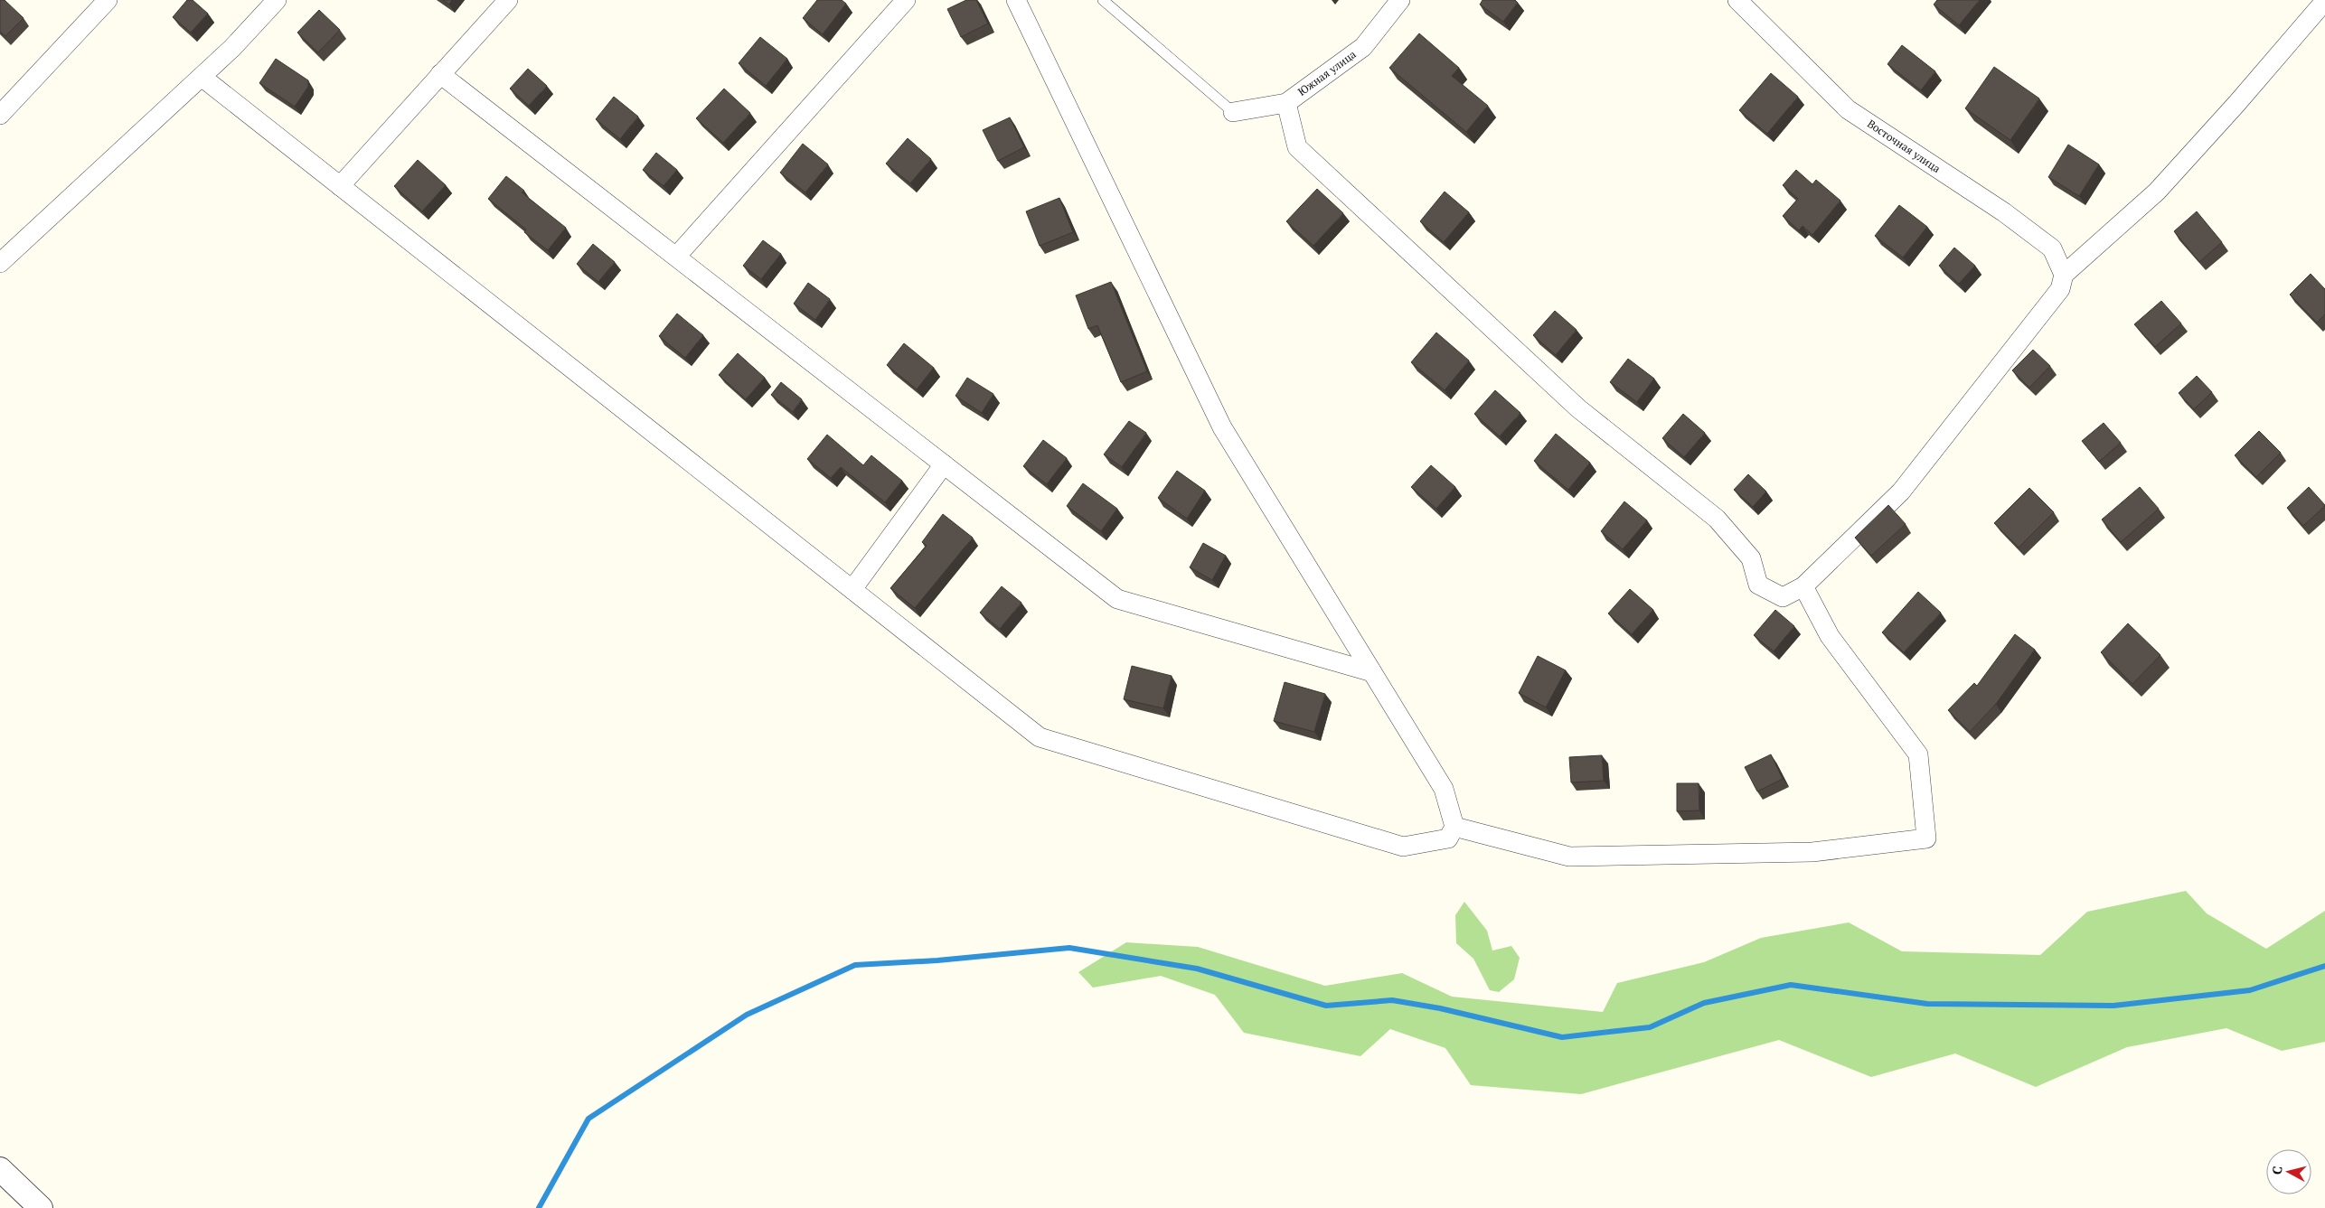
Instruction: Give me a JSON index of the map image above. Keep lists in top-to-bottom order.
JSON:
{
  "streets": {
    "street": ["Южная улица", "Восточная улица"]
  },
  "north": "left"
}
